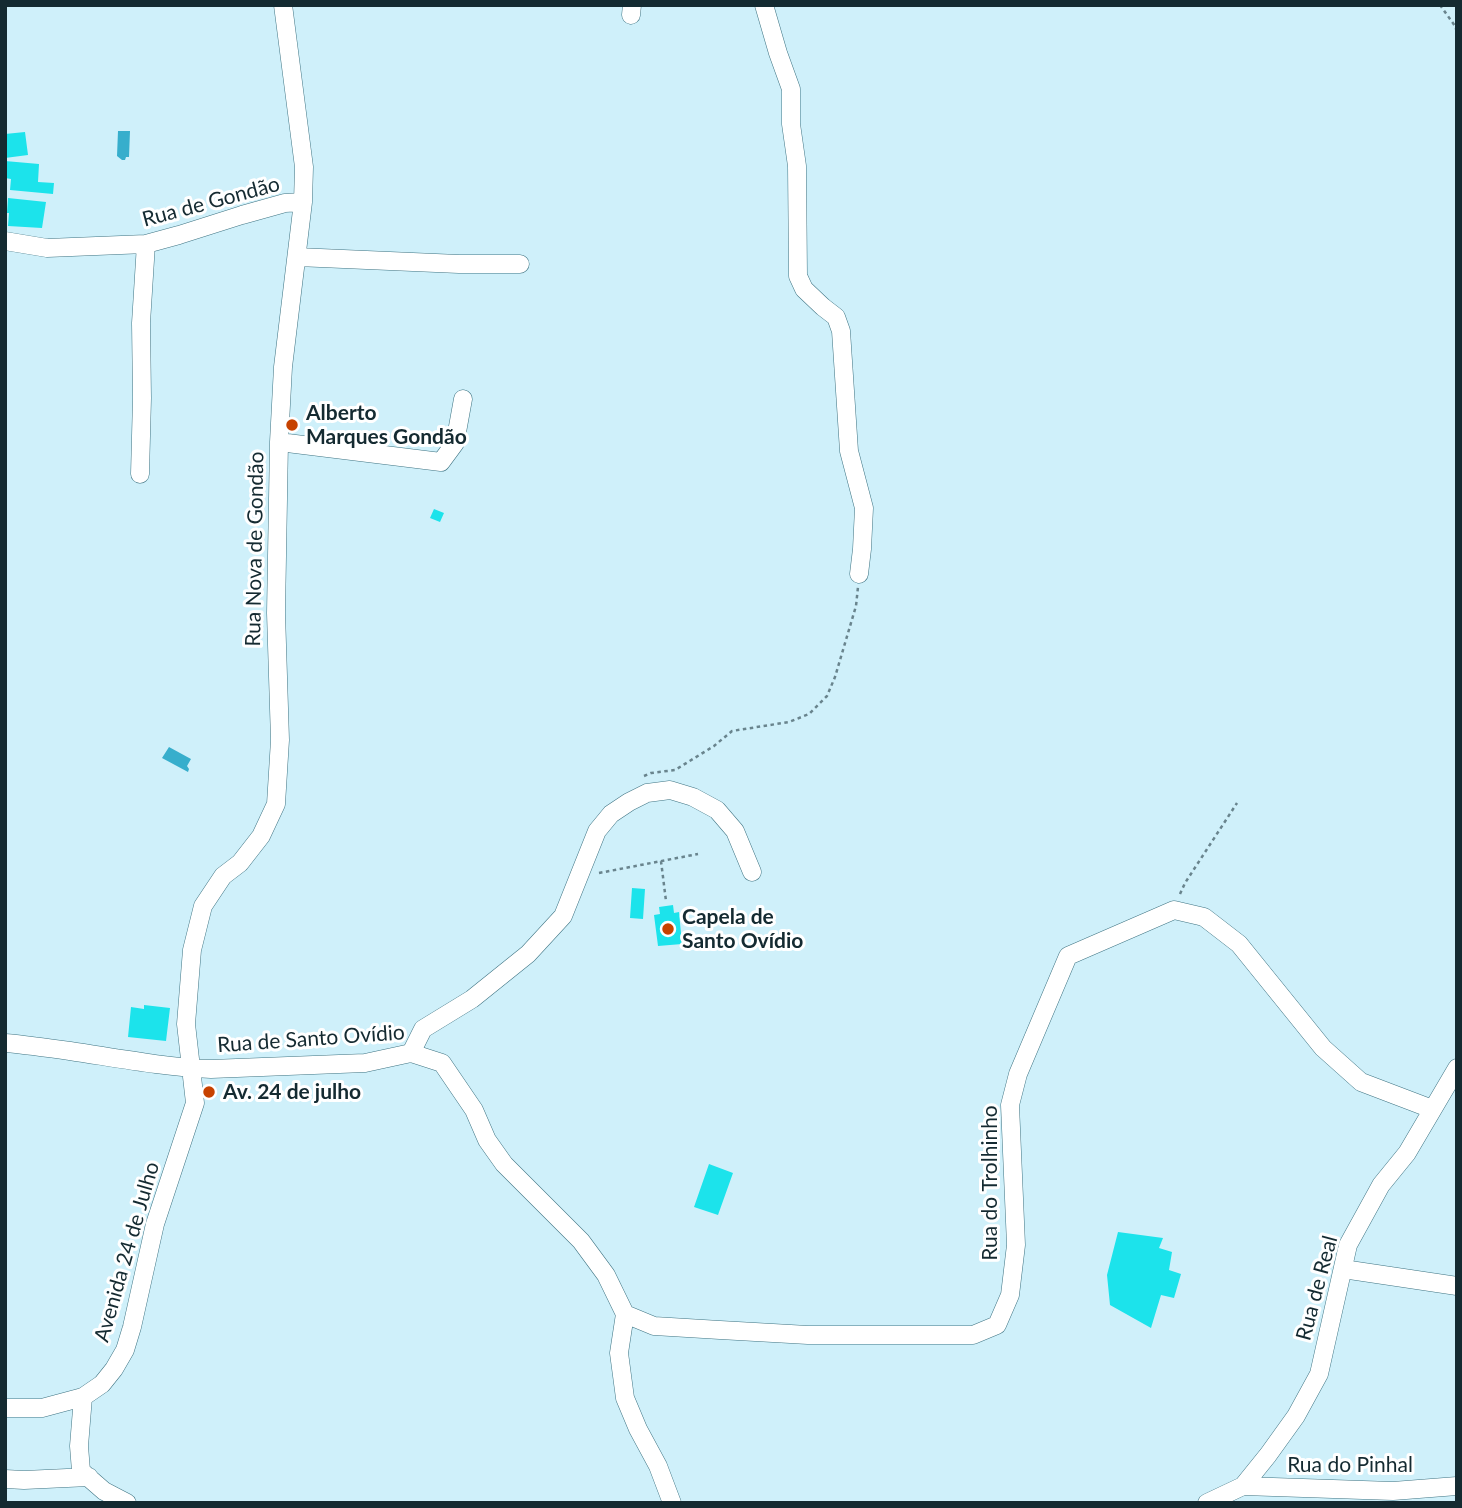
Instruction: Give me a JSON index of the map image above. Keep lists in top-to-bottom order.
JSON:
{
  "streets": {
    "street": [
      "Rua de Gondão",
      "Rua Nova de Gondão",
      "Rua de Santo Ovídio",
      "Rua do Trolhinho",
      "Avenida 24 de Julho",
      "Rua de Real",
      "Rua do Pinhal"
    ]
  },
  "crossings": [
    ["Rua de Gondão", "Rua Nova de Gondão"],
    ["Rua Nova de Gondão", "Rua de Santo Ovídio"],
    ["Rua Nova de Gondão", "Avenida 24 de Julho"],
    ["Rua de Santo Ovídio", "Rua do Trolhinho"],
    ["Rua de Santo Ovídio", "Avenida 24 de Julho"],
    ["Rua de Real", "Rua do Pinhal"]
  ],
  "places": ["Alberto Marques Gondão", "Capela de Santo Ovídio", "Av. 24 de julho"]
}
